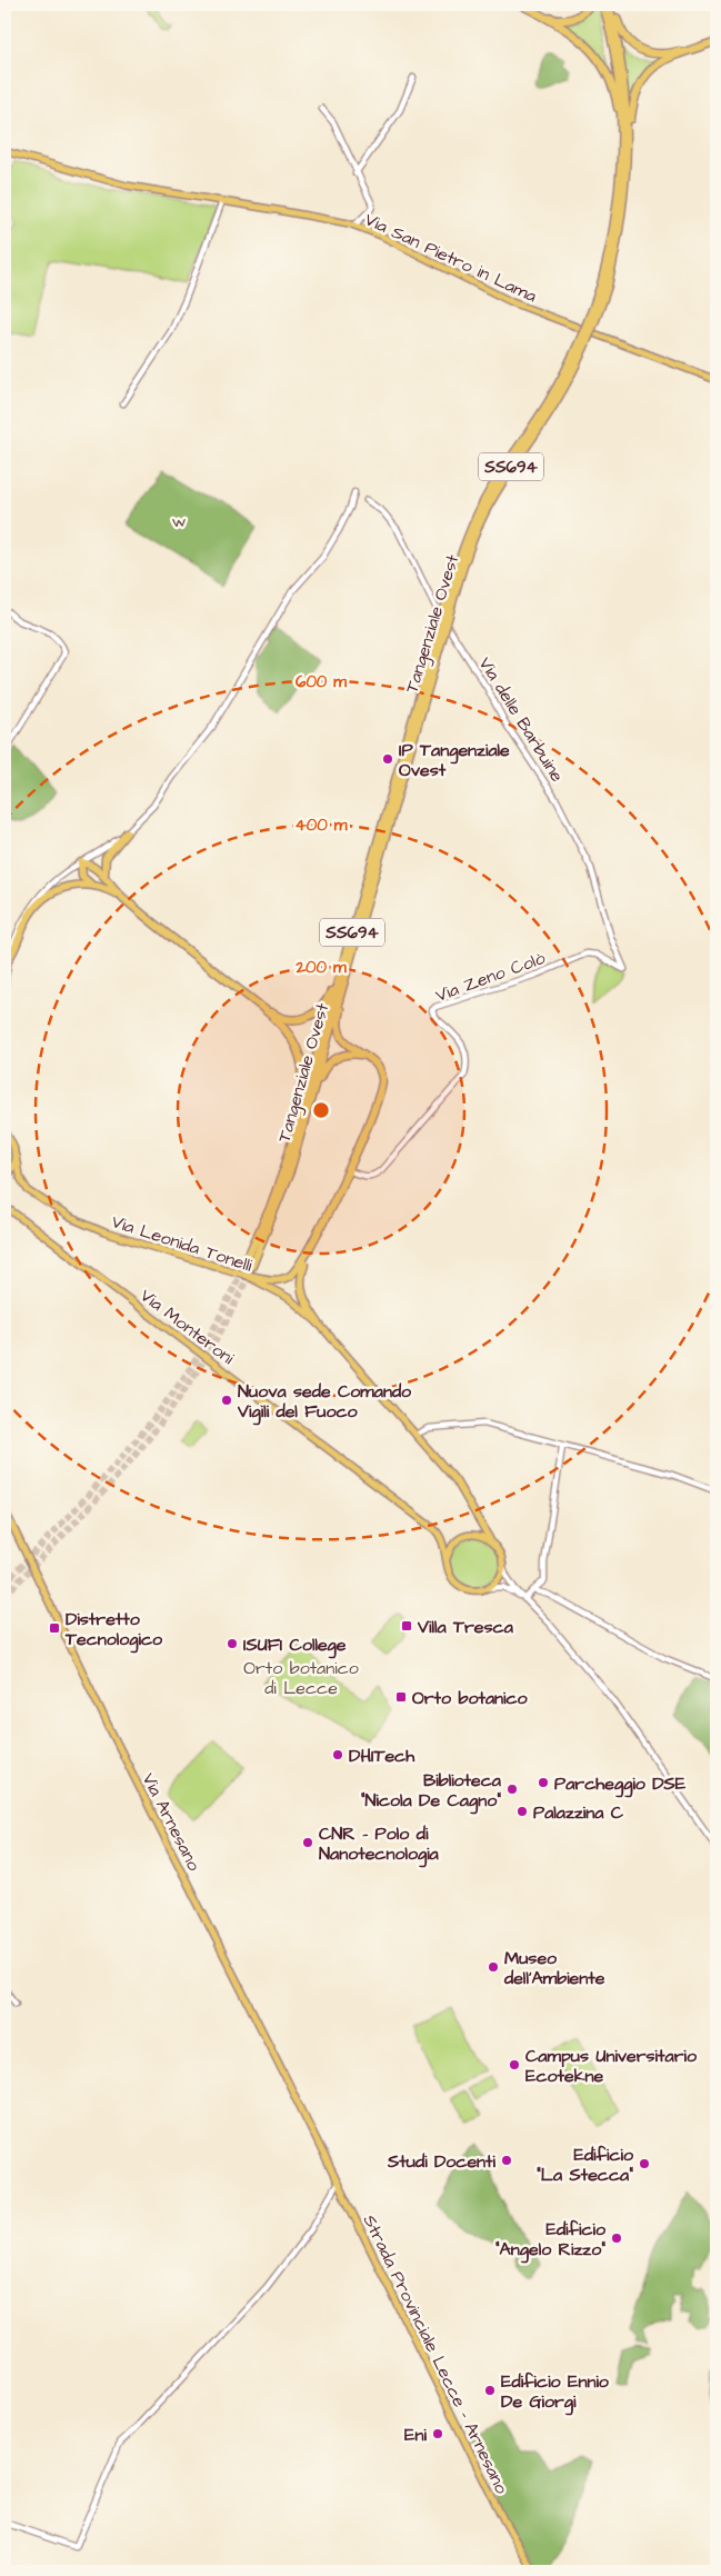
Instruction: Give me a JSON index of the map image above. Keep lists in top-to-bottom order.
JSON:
{
  "streets": {
    "highway": ["SS694", "Tangenziale Ovest"],
    "main road": [
      "Via San Pietro in Lama",
      "Via Leonida Tonelli",
      "Via Monteroni",
      "Via Arnesano",
      "Strada Provinciale Lecce - Arnesano"
    ],
    "street": ["Via delle Barbuine", "Via Zeno Colò"]
  },
  "crossings": [
    ["Via delle Barbuine", "Via Zeno Colò"],
    ["Via Leonida Tonelli", "Via Monteroni"],
    ["Via Arnesano", "Strada Provinciale Lecce - Arnesano"]
  ],
  "parks": ["w", "Orto botanico di Lecce"],
  "places": {
    "other": [
      "IP Tangenziale Ovest",
      "Nuova sede Comando Vigili del Fuoco",
      "ISUFI College",
      "DHITech",
      "Parcheggio DSE",
      "Biblioteca \"Nicola De Cagno\"",
      "Palazzina C",
      "CNR - Polo di Nanotecnologia",
      "Museo dell'Ambiente",
      "Campus Universitario Ecotekne",
      "Studi Docenti",
      "Edificio \"La Stecca\"",
      "Edificio \"Angelo Rizzo\"",
      "Edificio Ennio De Giorgi",
      "Eni"
    ],
    "transit": ["Villa Tresca", "Distretto Tecnologico", "Orto botanico"]
  },
  "rings": ["600 m", "400 m", "200 m"]
}
